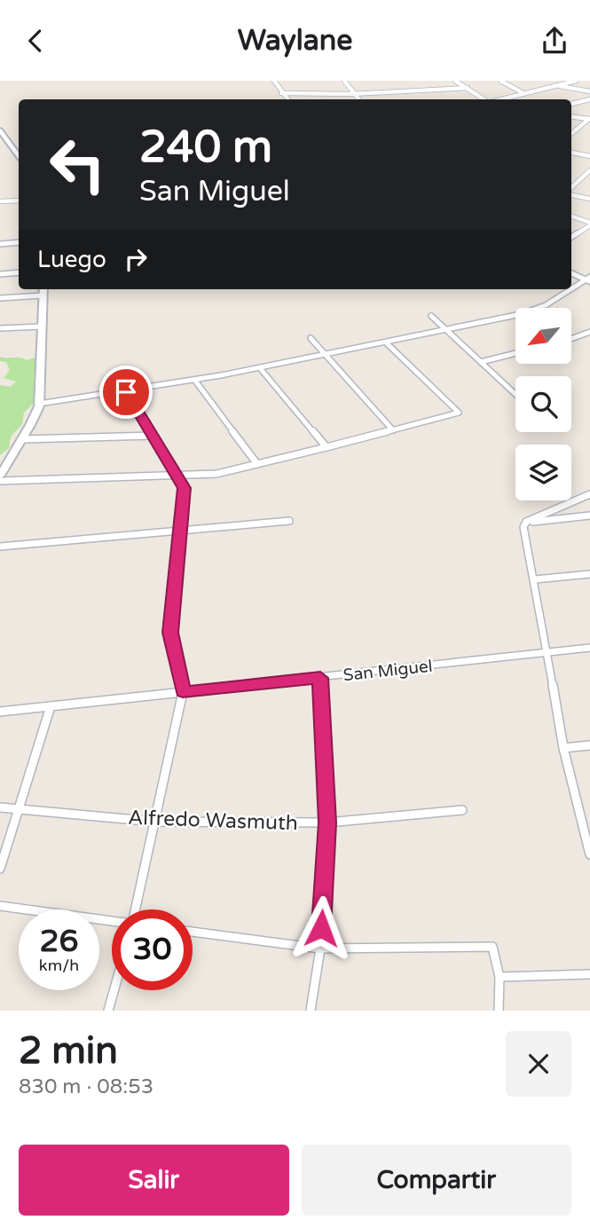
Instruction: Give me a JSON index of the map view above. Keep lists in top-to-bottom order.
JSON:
{
  "streets": {
    "street": ["San Miguel", "Alfredo Wasmuth"]
  },
  "north": "bottom left",
  "page": {
    "header": "Waylane",
    "turn": ["240 m", "San Miguel"],
    "then": "Luego",
    "speed": "26 km/h",
    "limit": "30",
    "heading": ["2 min", "830 m · 08:53"],
    "buttons": ["Salir", "Compartir"]
  }
}
